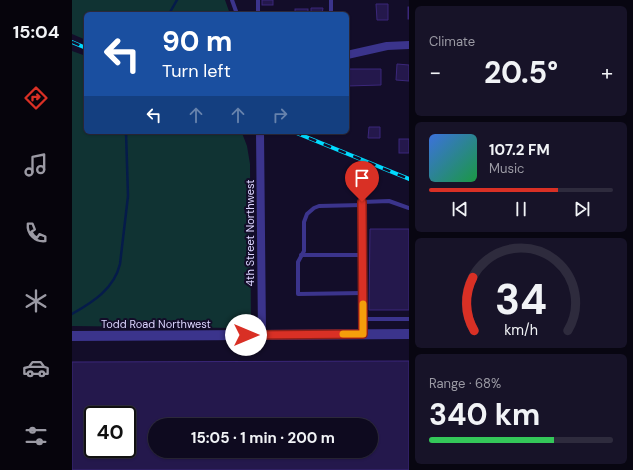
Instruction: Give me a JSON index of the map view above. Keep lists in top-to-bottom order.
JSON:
{
  "streets": {
    "street": ["4th Street Northwest", "Todd Road Northwest"]
  },
  "crossings": [
    ["4th Street Northwest", "Todd Road Northwest"]
  ],
  "page": {
    "tabs": "15:04",
    "tile": [
      "Climate",
      ["Range · 68%", "340 km"]
    ],
    "turn": ["90 m", "Turn left"],
    "heat": ["−", "20.5°", "+"],
    "song": ["107.2 FM", "Music"],
    "limit": "40",
    "trip": "15:05 · 1 min · 200 m",
    "gauge": ["34", "km/h"]
  }
}
